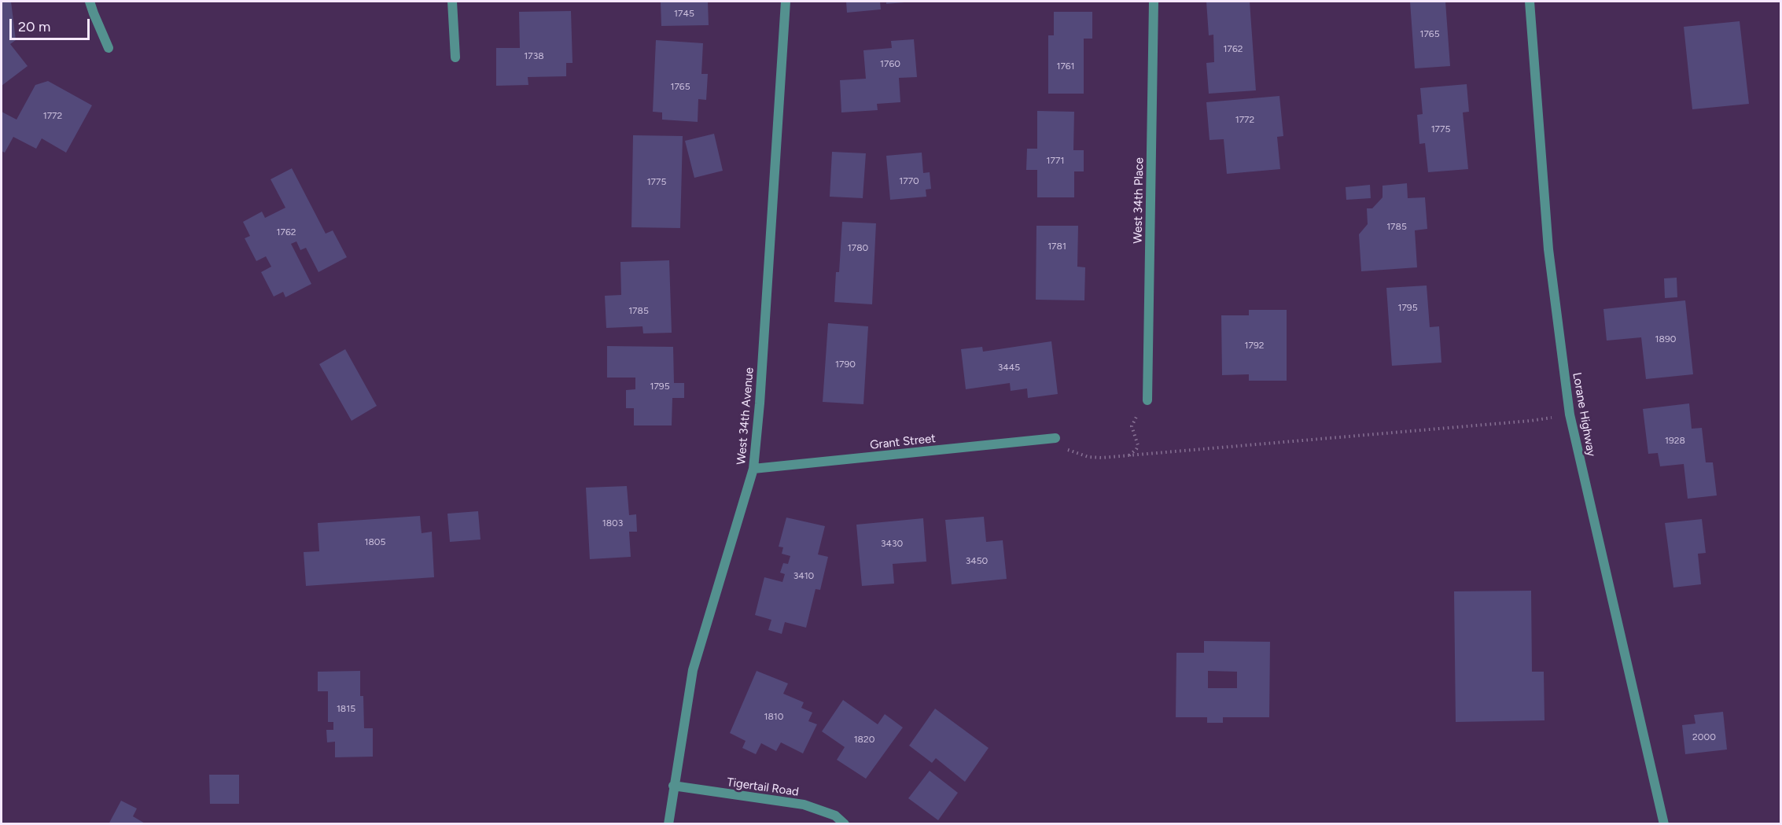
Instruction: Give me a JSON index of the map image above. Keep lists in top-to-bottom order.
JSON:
{
  "streets": {
    "street": [
      "West 34th Place",
      "Lorane Highway",
      "West 34th Avenue",
      "Grant Street",
      "Tigertail Road"
    ]
  },
  "crossings": [
    ["West 34th Avenue", "Grant Street"],
    ["West 34th Avenue", "Tigertail Road"]
  ],
  "house_numbers": [
    "1745",
    "1765",
    "1762",
    "1738",
    "1760",
    "1761",
    "1765",
    "1772",
    "1772",
    "1775",
    "1771",
    "1770",
    "1775",
    "1785",
    "1762",
    "1781",
    "1780",
    "1795",
    "1785",
    "1890",
    "1792",
    "1790",
    "3445",
    "1795",
    "1928",
    "1803",
    "1805",
    "3430",
    "3450",
    "3410",
    "1815",
    "1810",
    "2000",
    "1820"
  ],
  "scale_bar": "20 m"
}
